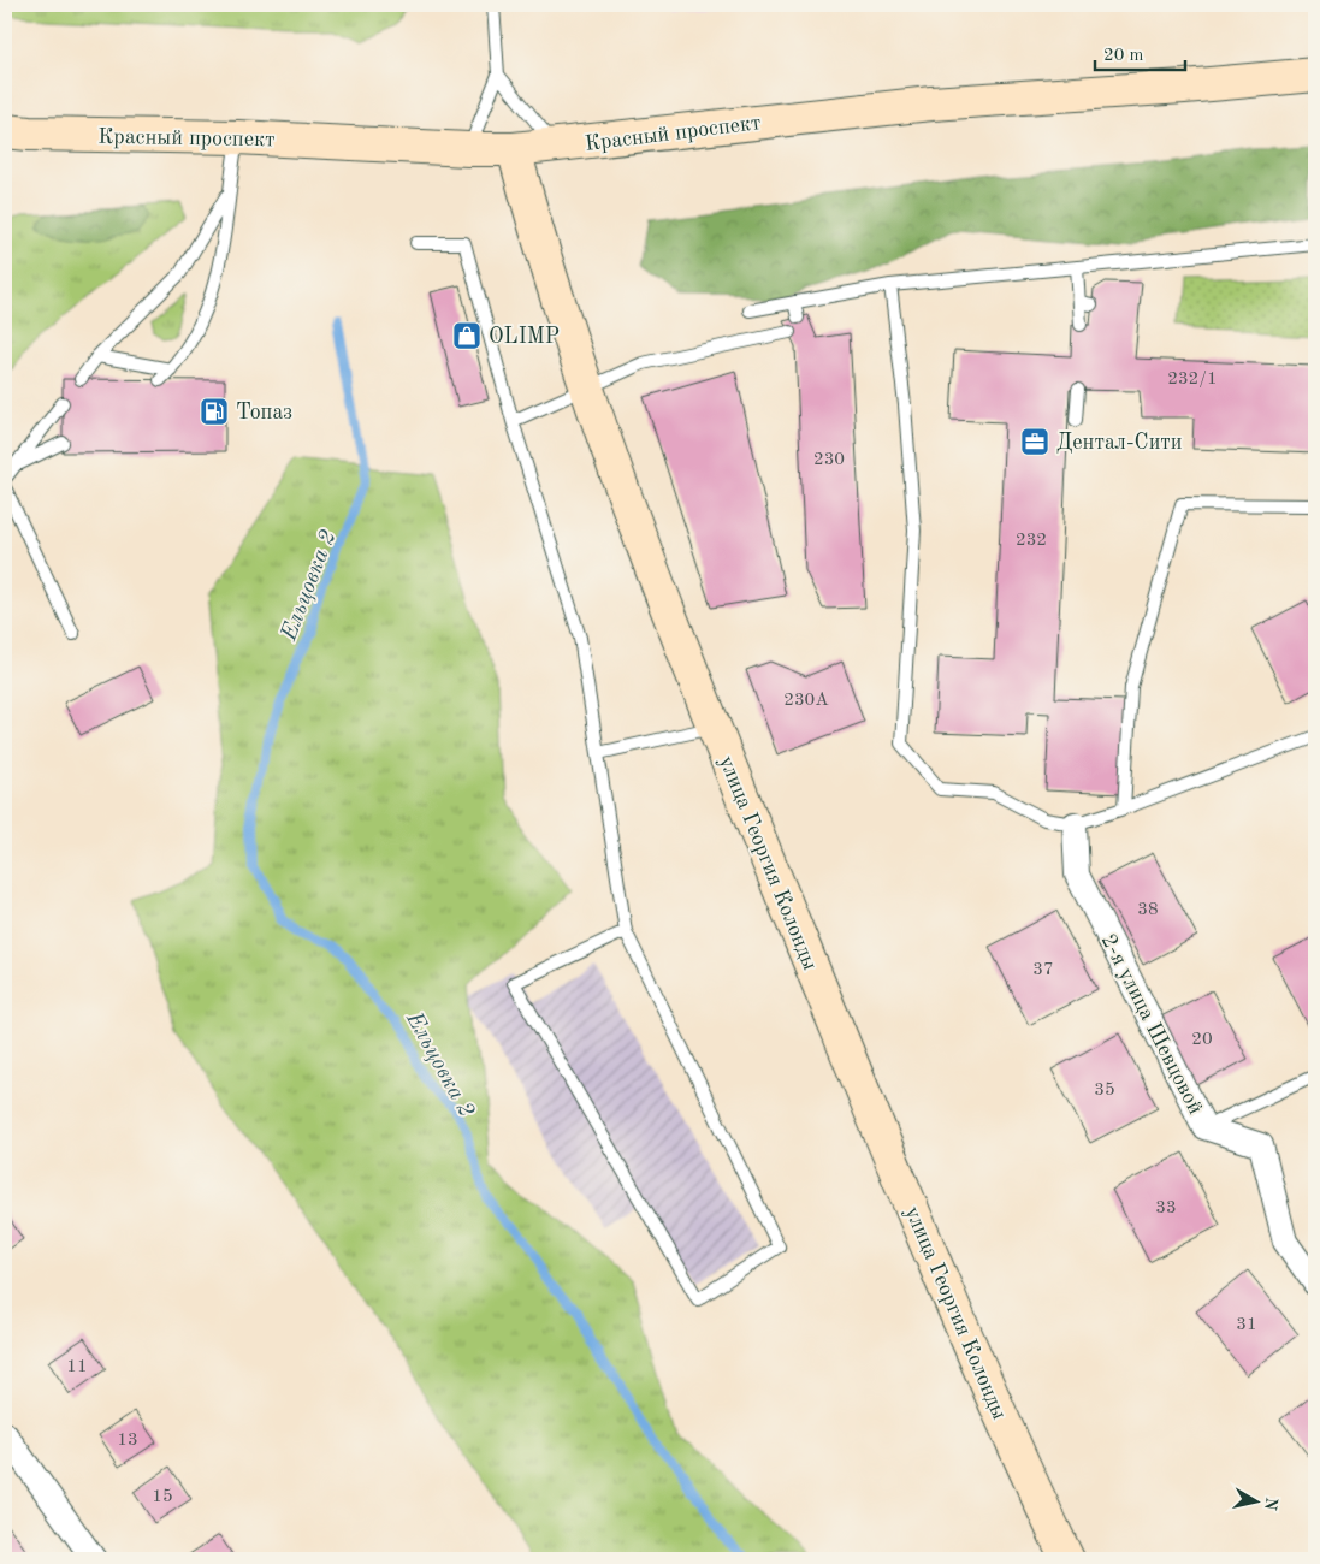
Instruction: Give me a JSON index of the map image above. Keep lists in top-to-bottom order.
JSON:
{
  "streets": {
    "main road": ["Красный проспект", "улица Георгия Колонды"],
    "street": ["2-я улица Шевцовой"]
  },
  "crossings": [
    ["Красный проспект", "улица Георгия Колонды"]
  ],
  "water": ["Ельцовка 2"],
  "places": {
    "shop": ["OLIMP"],
    "fuel station": ["Топаз"],
    "office": ["Дентал-Сити"]
  },
  "house_numbers": [
    "232/1",
    "230",
    "232",
    "230А",
    "38",
    "37",
    "20",
    "35",
    "33",
    "31",
    "11",
    "13",
    "15"
  ],
  "scale_bar": "20 m",
  "north": "right"
}
